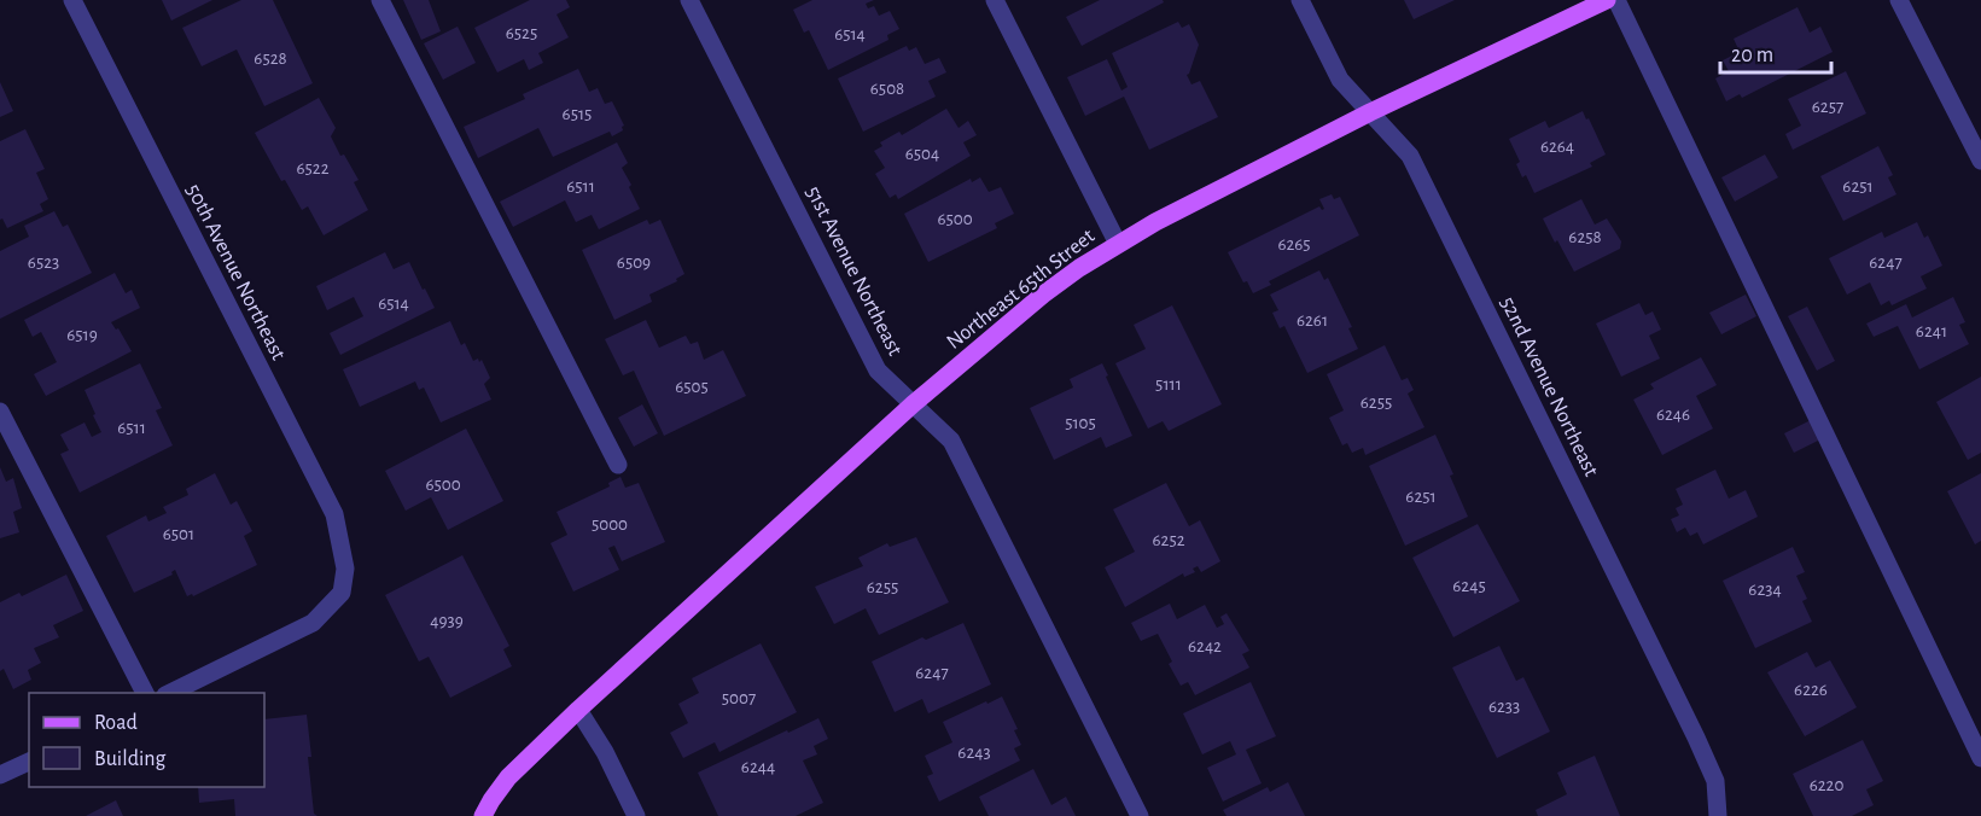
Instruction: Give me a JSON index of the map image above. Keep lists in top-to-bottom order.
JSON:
{
  "streets": {
    "main road": ["Northeast 65th Street"],
    "street": ["51st Avenue Northeast", "50th Avenue Northeast", "52nd Avenue Northeast"]
  },
  "crossings": [
    ["51st Avenue Northeast", "Northeast 65th Street"],
    ["Northeast 65th Street", "52nd Avenue Northeast"]
  ],
  "house_numbers": [
    "6525",
    "6514",
    "6528",
    "6508",
    "6257",
    "6515",
    "6264",
    "6504",
    "6522",
    "6511",
    "6251",
    "6500",
    "6258",
    "6265",
    "6523",
    "6509",
    "6247",
    "6514",
    "6261",
    "6241",
    "6519",
    "5111",
    "6505",
    "6255",
    "6246",
    "5105",
    "6511",
    "6500",
    "6251",
    "5000",
    "6501",
    "6252",
    "6245",
    "6255",
    "6234",
    "4939",
    "6242",
    "6247",
    "6226",
    "5007",
    "6233",
    "6243",
    "6244",
    "6220"
  ],
  "legend": ["Road", "Building"],
  "scale_bar": "20 m"
}
